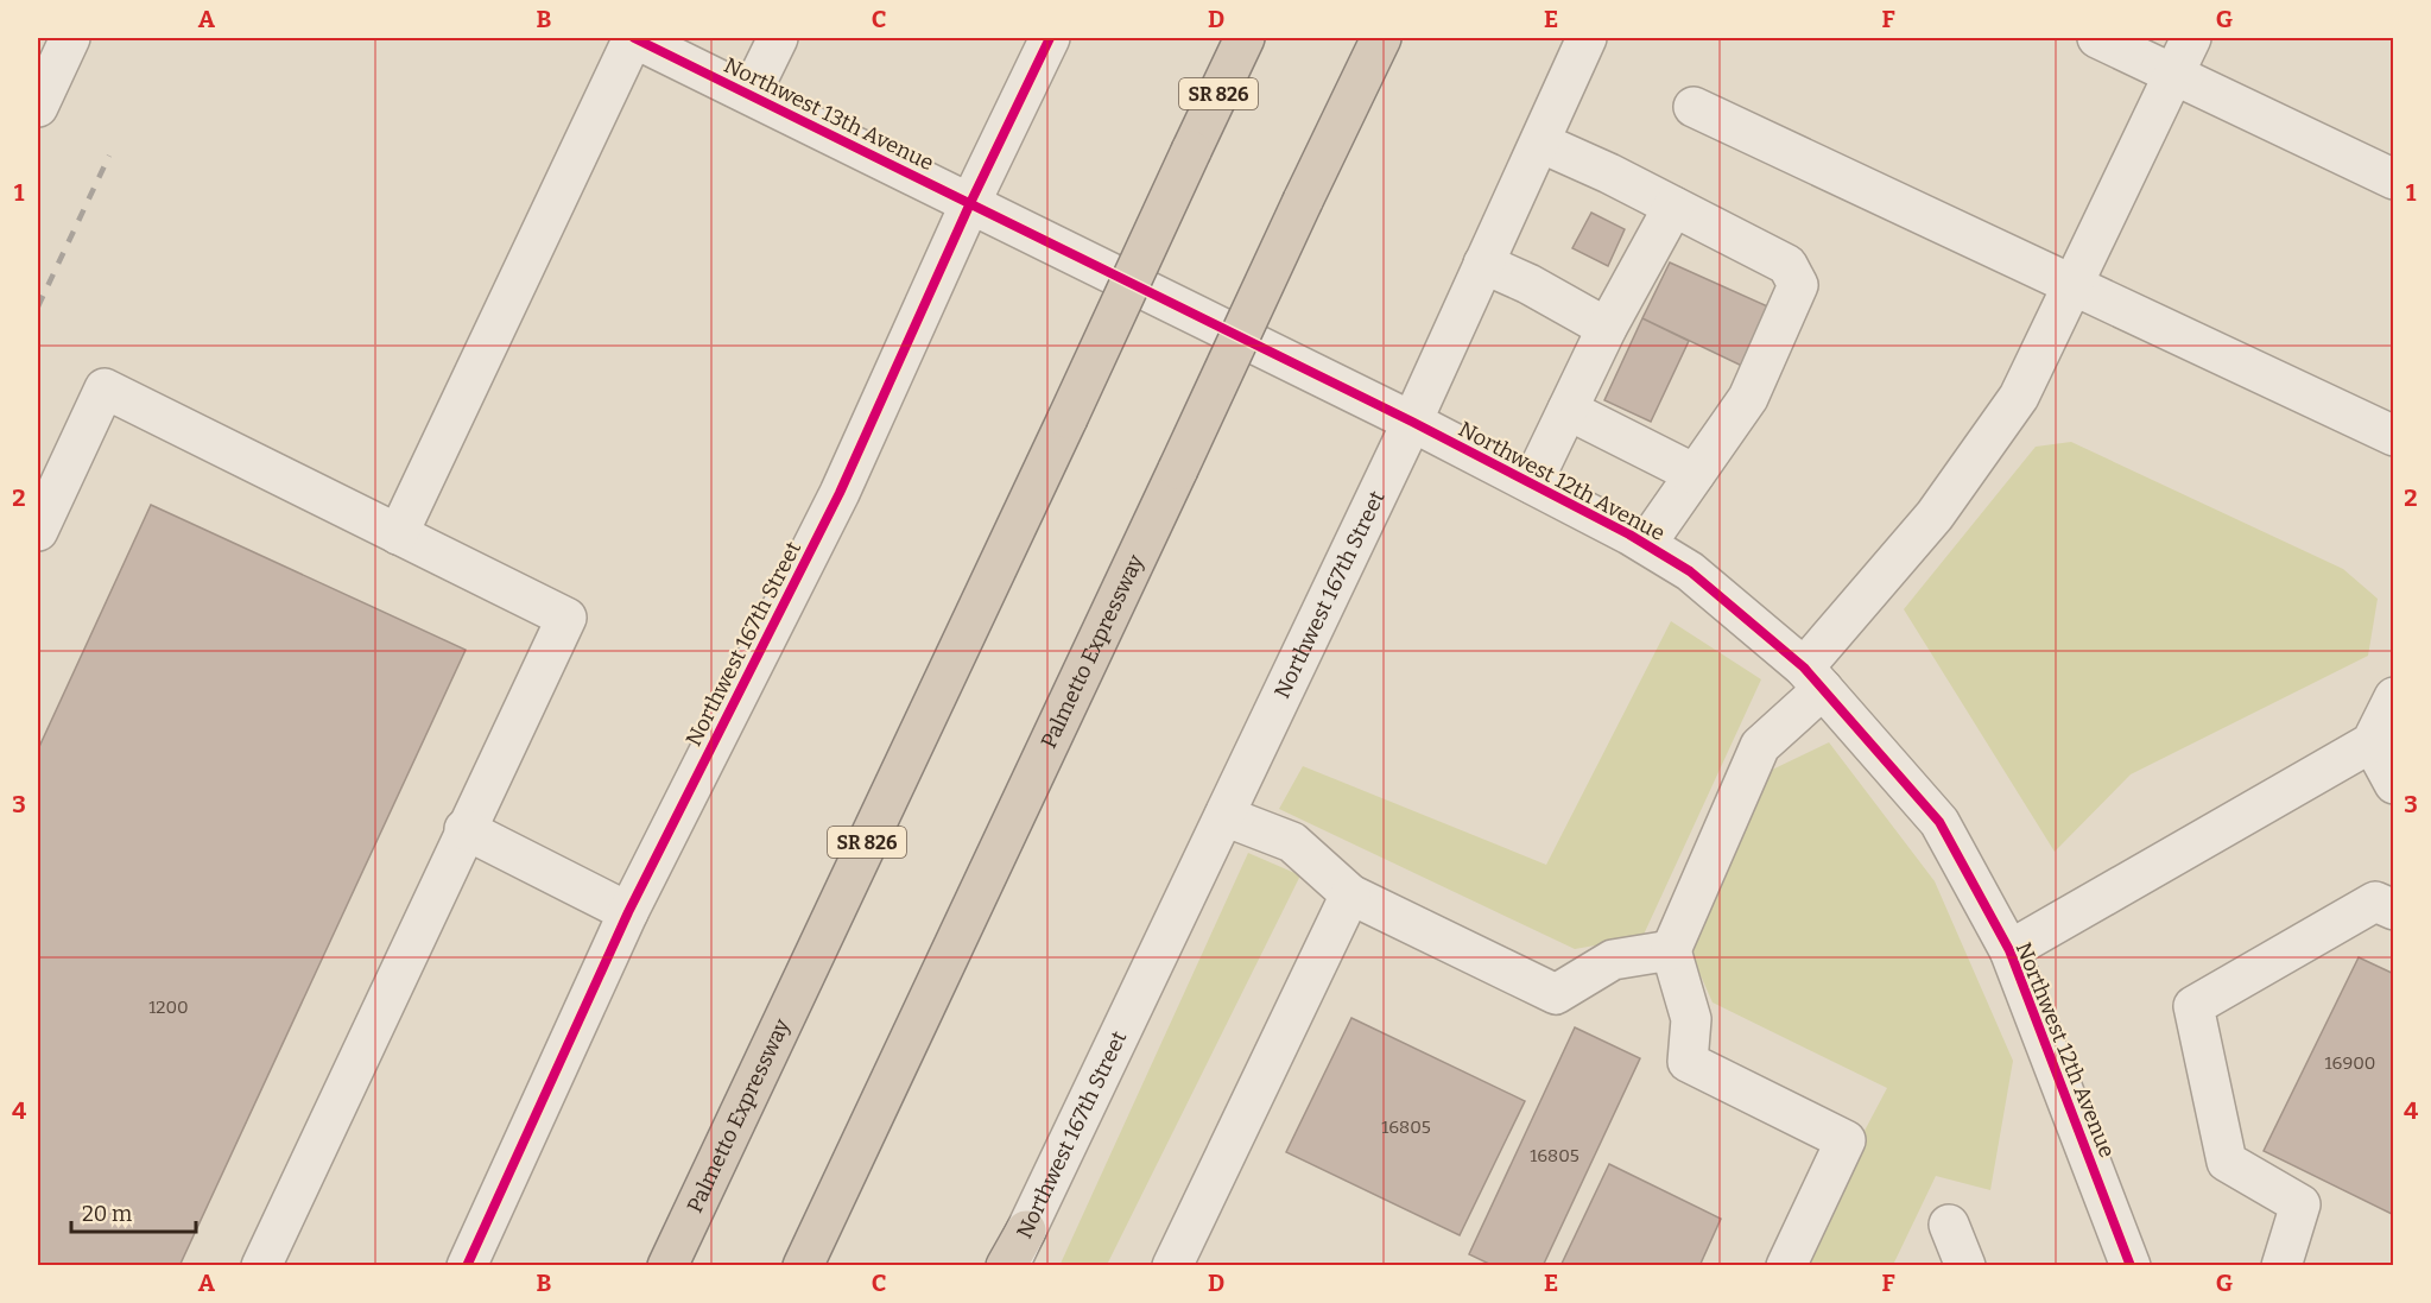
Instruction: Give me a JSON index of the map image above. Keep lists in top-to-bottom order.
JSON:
{
  "streets": {
    "highway": ["SR 826", "Palmetto Expressway"],
    "street": ["Northwest 13th Avenue", "Northwest 12th Avenue", "Northwest 167th Street"]
  },
  "crossings": [
    ["Northwest 13th Avenue", "Northwest 12th Avenue"],
    ["Northwest 13th Avenue", "Northwest 167th Street"],
    ["Northwest 12th Avenue", "Northwest 167th Street"]
  ],
  "house_numbers": [
    "1200",
    "16900",
    "16805",
    "16805"
  ],
  "scale_bar": "20 m",
  "grid": {
    "columns": [
      "A",
      "B",
      "C",
      "D",
      "E",
      "F",
      "G"
    ],
    "rows": [
      "1",
      "2",
      "3",
      "4"
    ]
  }
}
